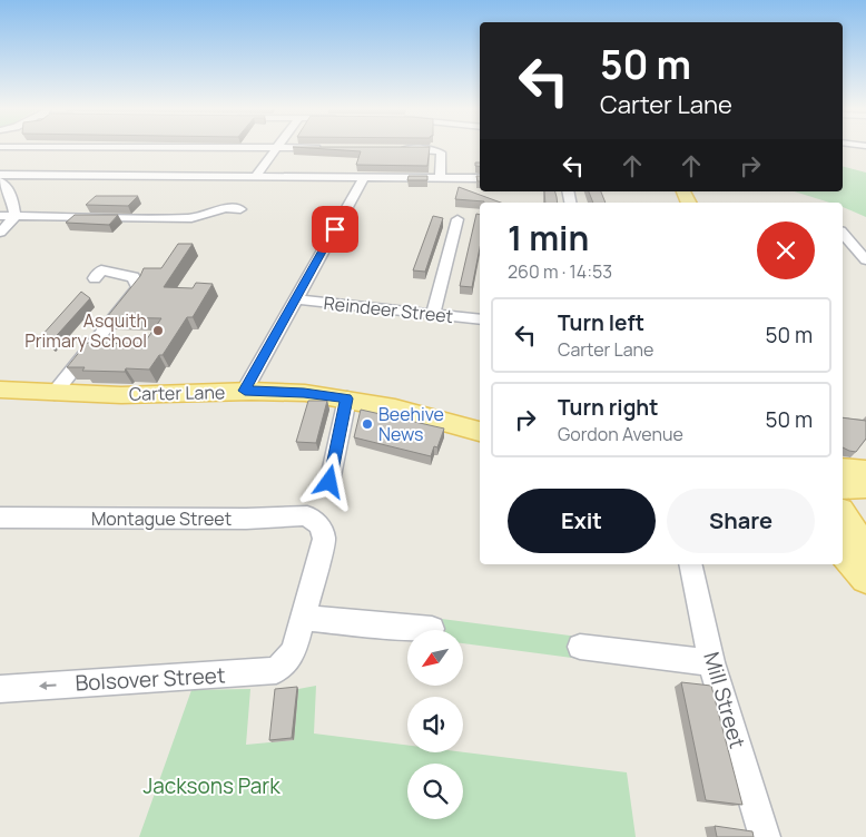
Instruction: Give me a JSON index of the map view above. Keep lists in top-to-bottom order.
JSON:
{
  "streets": {
    "main road": ["Carter Lane"],
    "street": [
      "Reindeer Street",
      "Montague Street",
      "Bolsover Street",
      "Mill Street"
    ]
  },
  "crossings": [
    ["Montague Street", "Bolsover Street"]
  ],
  "one_way": ["Bolsover Street"],
  "parks": ["Jacksons Park"],
  "places": ["Asquith Primary School", "Beehive News"],
  "north": "bottom left",
  "page": {
    "turn": ["50 m", "Carter Lane"],
    "heading": ["1 min", "260 m · 14:53"],
    "list": [
      {
        "name": "Turn left",
        "note": "Carter Lane",
        "value": "50 m"
      },
      {
        "name": "Turn right",
        "note": "Gordon Avenue",
        "value": "50 m"
      }
    ],
    "buttons": ["Exit", "Share"]
  }
}
